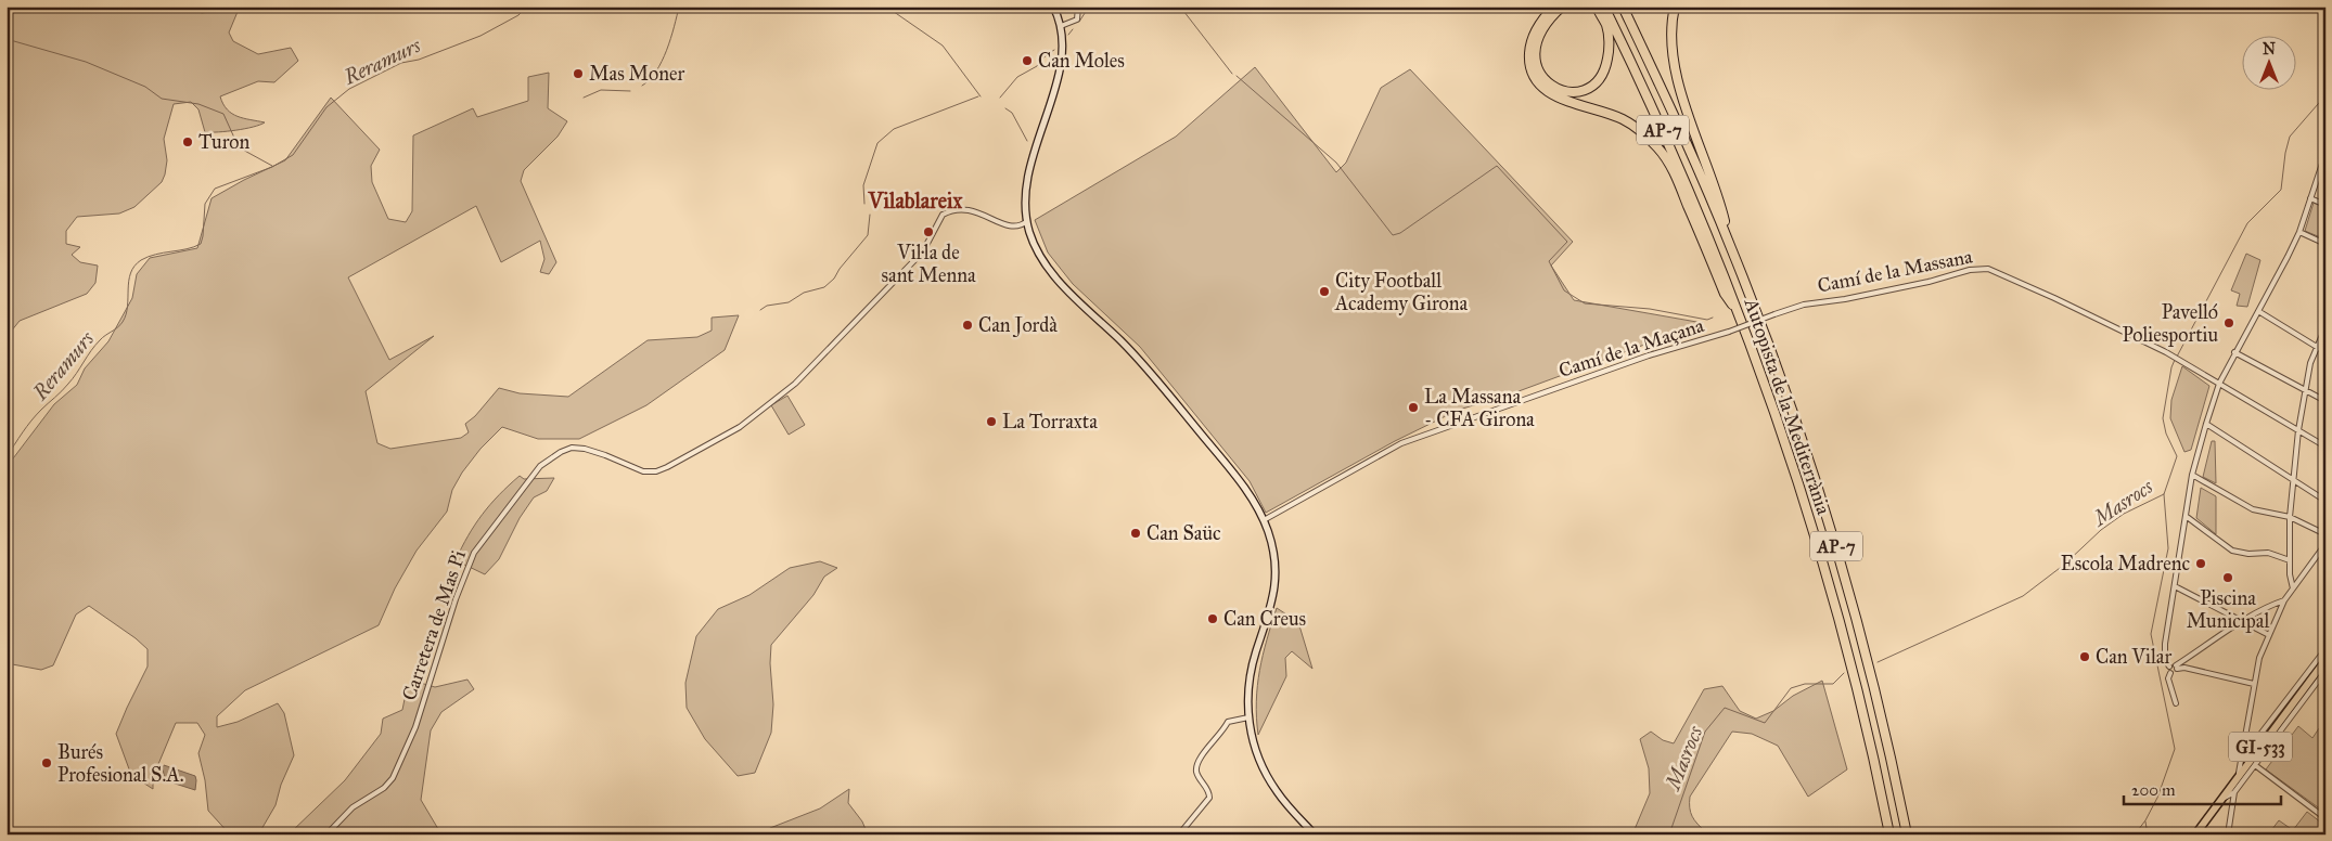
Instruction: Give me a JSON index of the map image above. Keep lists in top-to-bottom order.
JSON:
{
  "streets": {
    "highway": ["AP-7", "Autopista de la Mediterrània"],
    "main road": ["GI-533"],
    "street": ["Camí de la Massana", "Camí de la Maçana", "Carretera de Mas Pi"]
  },
  "crossings": [
    ["Camí de la Massana", "Camí de la Maçana"]
  ],
  "districts": ["Vilablareix"],
  "water": ["Reramurs", "Masrocs"],
  "places": [
    "Can Moles",
    "Mas Moner",
    "Turon",
    "Vil·la de sant Menna",
    "City Football Academy Girona",
    "Pavelló Poliesportiu",
    "Can Jordà",
    "La Massana - CFA Girona",
    "La Torraxta",
    "Can Saüc",
    "Escola Madrenc",
    "Piscina Municipal",
    "Can Creus",
    "Can Vilar",
    "Burés Profesional S.A."
  ],
  "scale_bar": "200 m",
  "north": "top"
}
